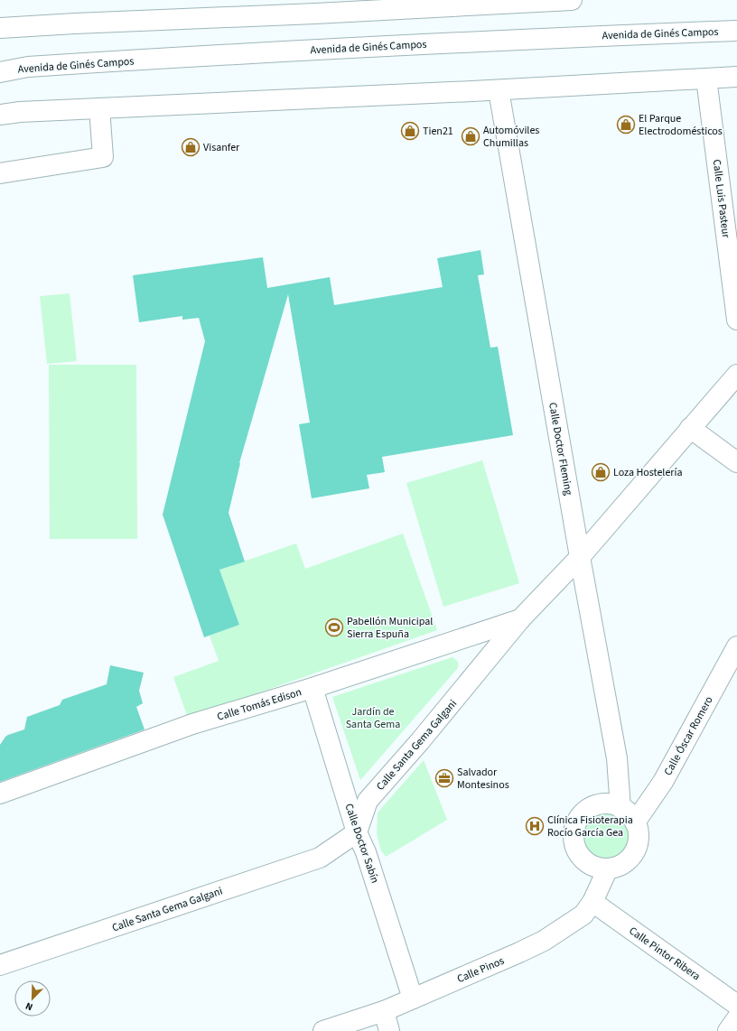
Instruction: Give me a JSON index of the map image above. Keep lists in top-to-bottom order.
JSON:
{
  "streets": {
    "street": [
      "Avenida de Ginés Campos",
      "Calle Luis Pasteur",
      "Calle Doctor Fleming",
      "Calle Tomás Edison",
      "Calle Óscar Romero",
      "Calle Santa Gema Galgani",
      "Calle Doctor Sabín",
      "Calle Pintor Ribera",
      "Calle Pinos"
    ]
  },
  "crossings": [
    ["Calle Doctor Fleming", "Calle Óscar Romero"],
    ["Calle Doctor Fleming", "Calle Santa Gema Galgani"],
    ["Calle Doctor Fleming", "Calle Pinos"],
    ["Calle Tomás Edison", "Calle Santa Gema Galgani"],
    ["Calle Tomás Edison", "Calle Doctor Sabín"],
    ["Calle Óscar Romero", "Calle Pinos"],
    ["Calle Santa Gema Galgani", "Calle Doctor Sabín"],
    ["Calle Doctor Sabín", "Calle Pinos"],
    ["Calle Pintor Ribera", "Calle Pinos"]
  ],
  "parks": ["Jardín de Santa Gema"],
  "places": {
    "shop": [
      "El Parque Electrodomésticos",
      "Tien21",
      "Automóviles Chumillas",
      "Visanfer",
      "Loza Hostelería"
    ],
    "sports": ["Pabellón Municipal Sierra Espuña"],
    "office": ["Salvador Montesinos"],
    "hospital": ["Clínica Fisioterapia Rocío García Gea"]
  },
  "north": "bottom left"
}
